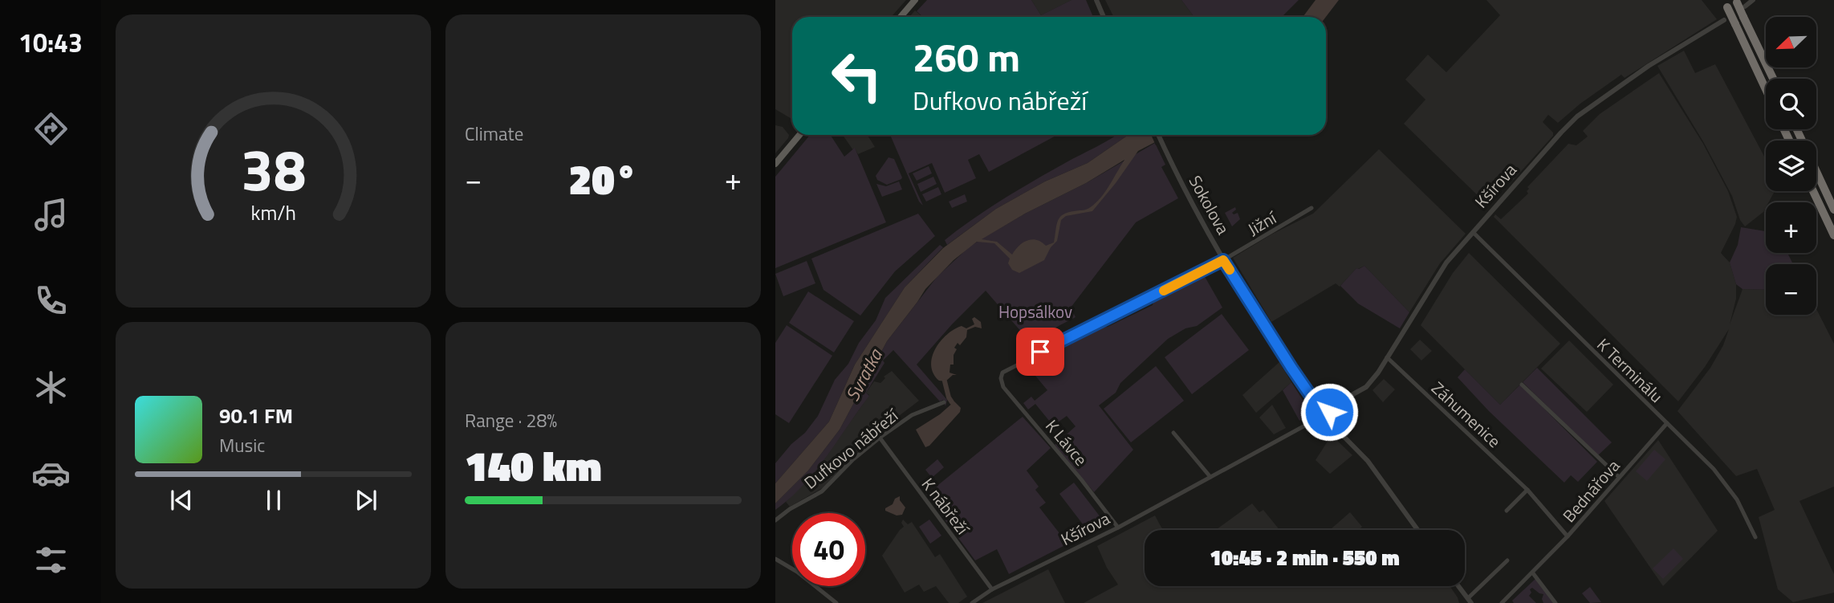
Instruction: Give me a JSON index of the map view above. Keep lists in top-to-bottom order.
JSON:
{
  "streets": {
    "street": [
      "Kšírova",
      "Sokolova",
      "Jižní",
      "K Terminálu",
      "Záhumenice",
      "K Lávce",
      "Dufkovo nábřeží",
      "Bednářova",
      "K nábřeží"
    ]
  },
  "crossings": [
    ["Kšírova", "Sokolova"],
    ["Kšírova", "K Terminálu"],
    ["Kšírova", "Záhumenice"],
    ["Kšírova", "K Lávce"],
    ["Kšírova", "K nábřeží"],
    ["Sokolova", "Jižní"],
    ["Sokolova", "K Lávce"],
    ["Jižní", "K Lávce"],
    ["K Terminálu", "Bednářova"],
    ["Záhumenice", "Bednářova"],
    ["Dufkovo nábřeží", "K nábřeží"]
  ],
  "water": ["Svratka"],
  "parks": ["Hopsálkov"],
  "north": "bottom left",
  "page": {
    "tabs": "10:43",
    "tile": [
      "Climate",
      ["Range · 28%", "140 km"]
    ],
    "map_buttons": ["+", "−"],
    "turn": ["260 m", "Dufkovo nábřeží"],
    "heat": ["−", "20°", "+"],
    "song": ["90.1 FM", "Music"],
    "limit": "40",
    "trip": "10:45 · 2 min · 550 m",
    "gauge": ["38", "km/h"]
  }
}
